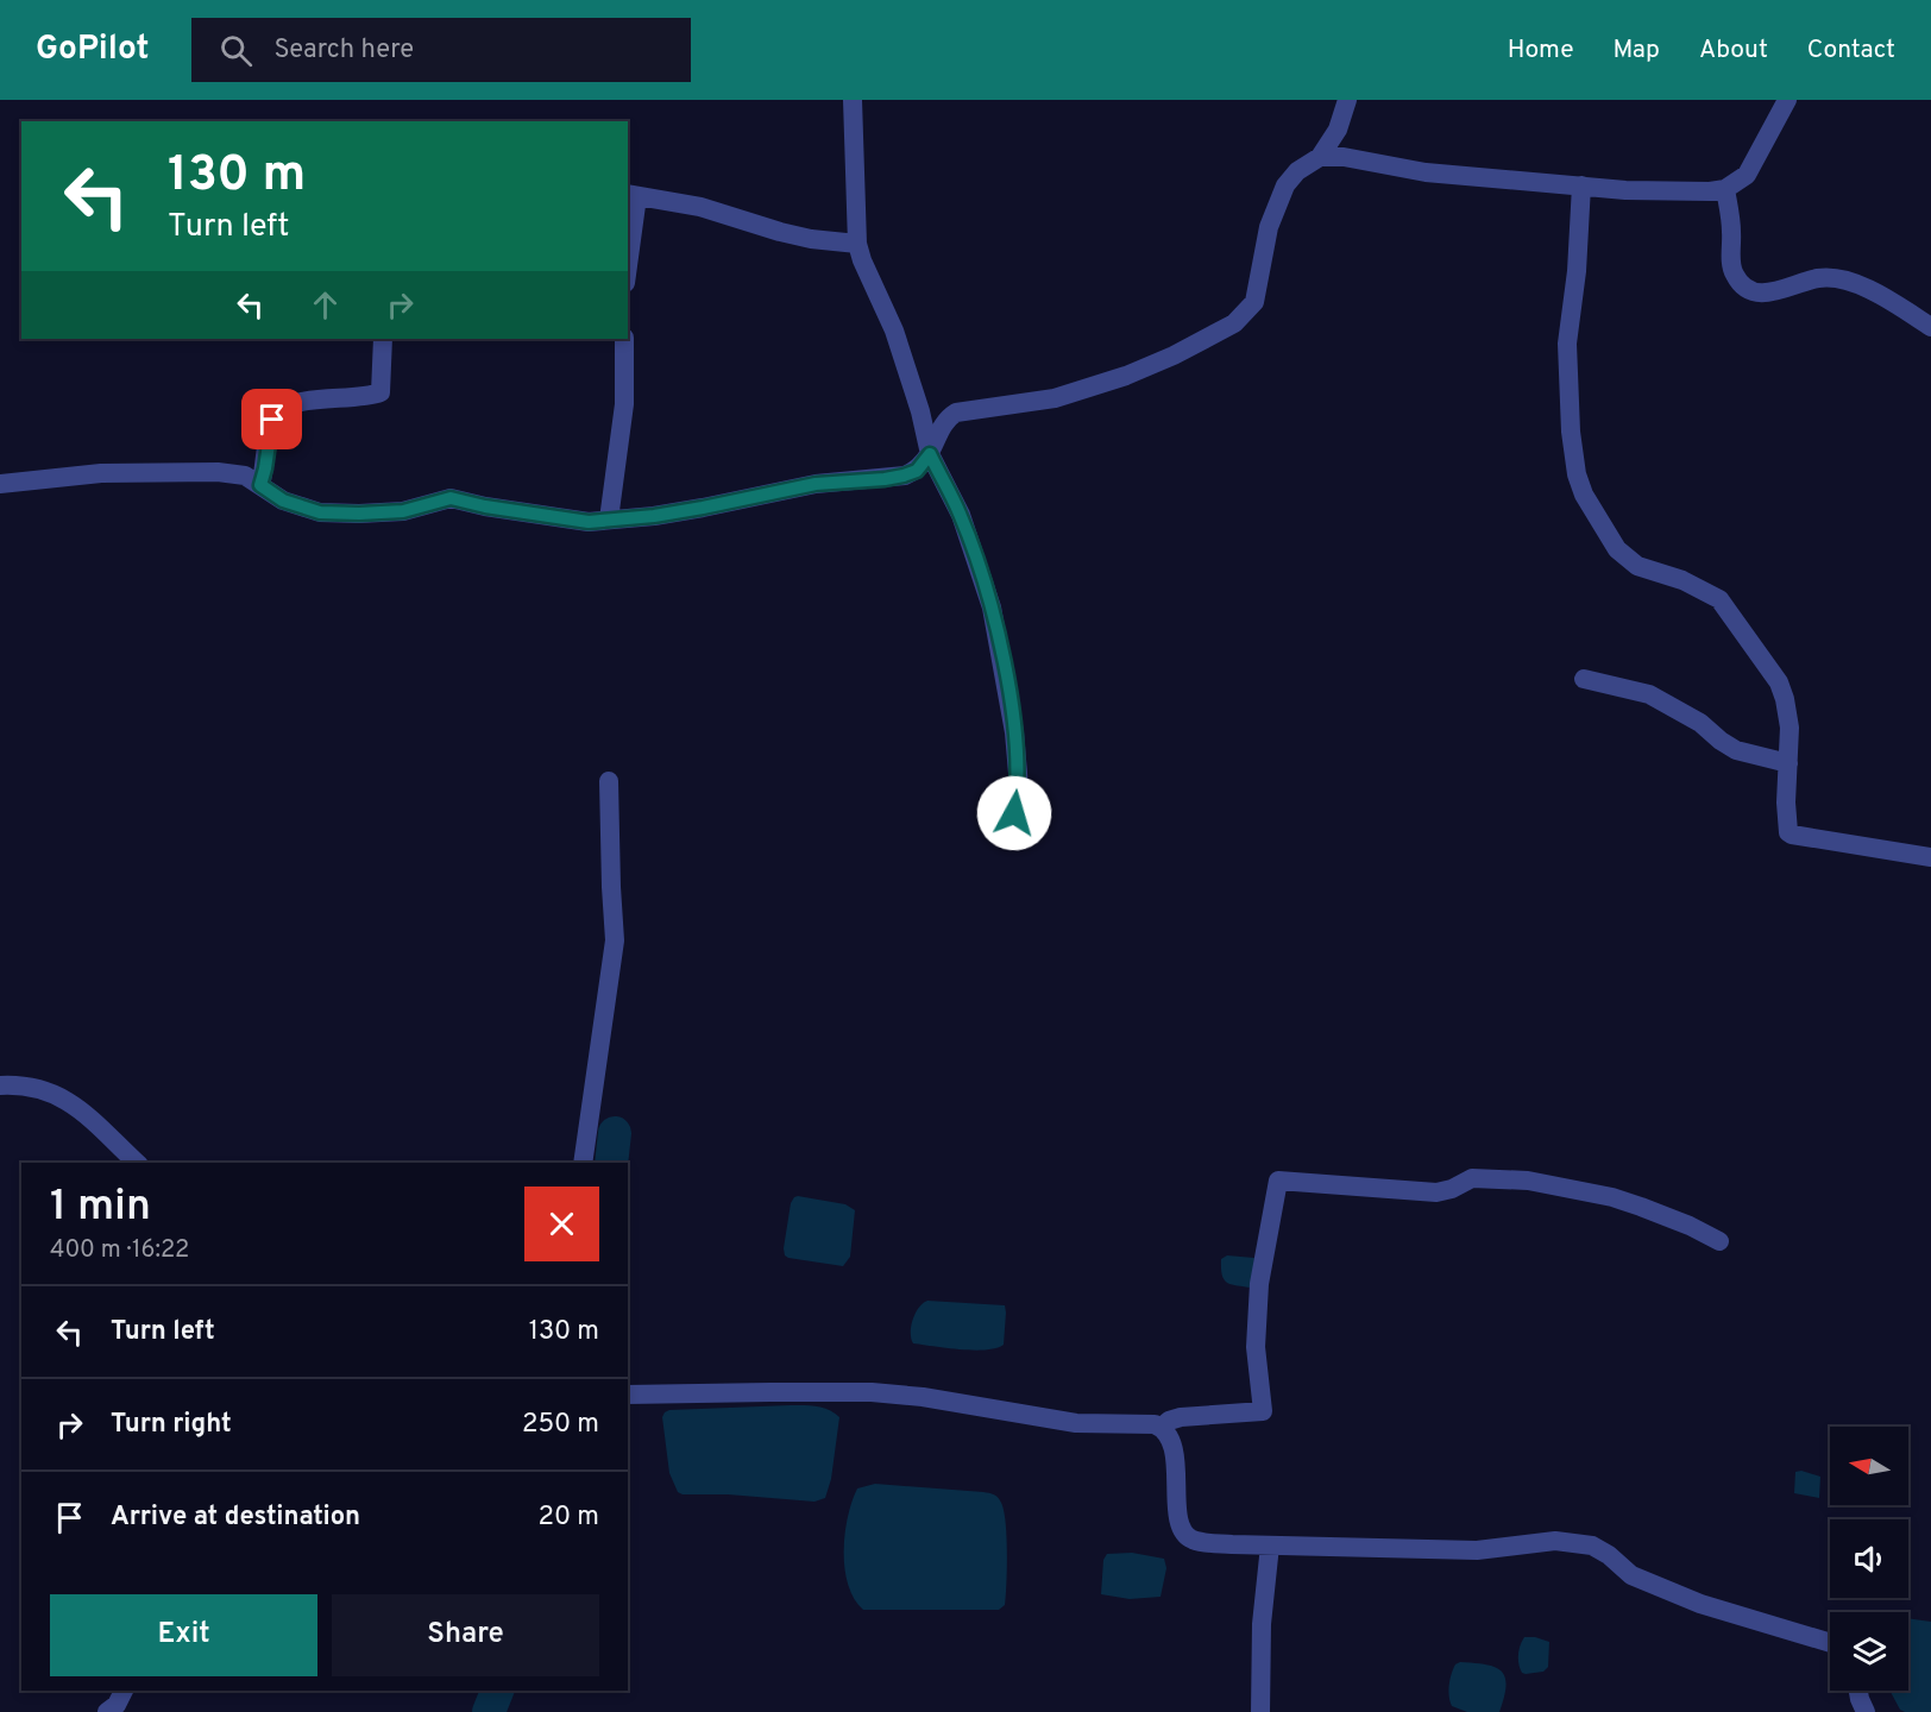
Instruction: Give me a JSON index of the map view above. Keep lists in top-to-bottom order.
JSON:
{
  "north": "left",
  "page": {
    "header": "GoPilot",
    "search": "Search here",
    "nav": [
      "Home",
      "Map",
      "About",
      "Contact"
    ],
    "turn": ["130 m", "Turn left"],
    "heading": ["1 min", "400 m · 16:22"],
    "list": [
      {
        "name": "Turn left",
        "value": "130 m"
      },
      {
        "name": "Turn right",
        "value": "250 m"
      },
      {
        "name": "Arrive at destination",
        "value": "20 m"
      }
    ],
    "buttons": ["Exit", "Share"]
  }
}
